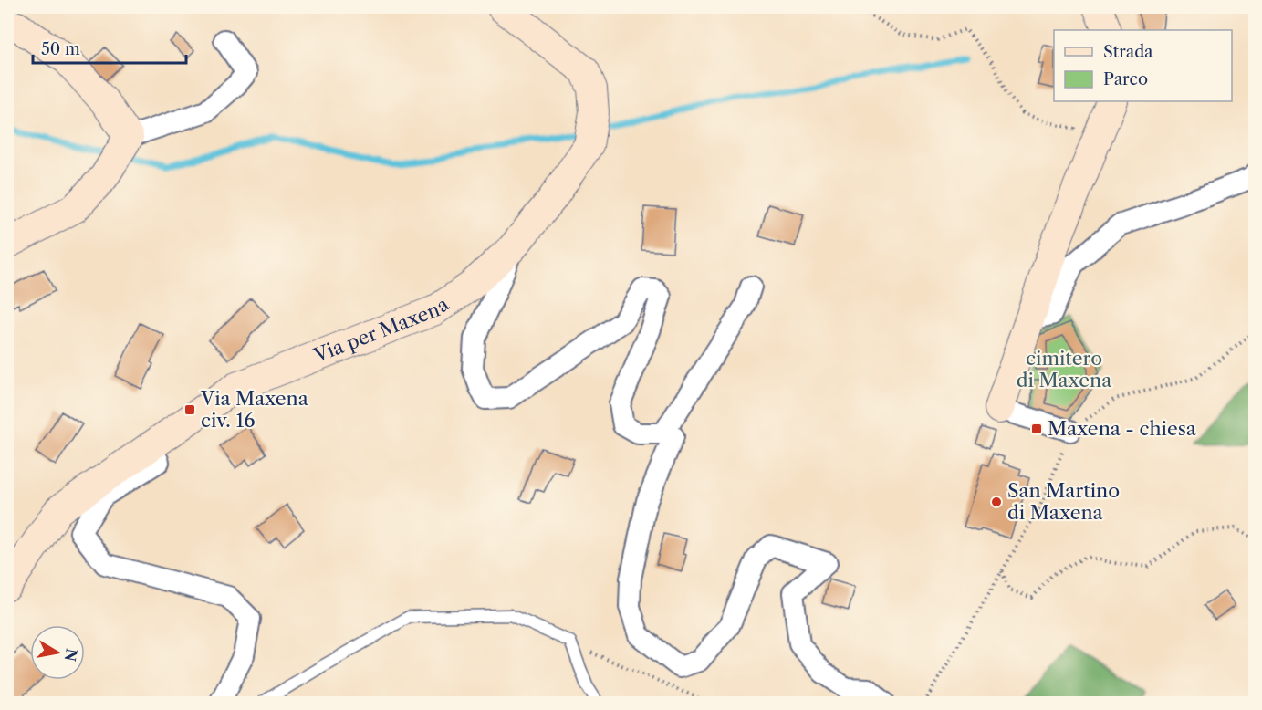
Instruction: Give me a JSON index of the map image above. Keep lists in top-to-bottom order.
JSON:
{
  "streets": {
    "street": ["Via per Maxena"]
  },
  "parks": ["cimitero di Maxena"],
  "places": {
    "transit": ["Via Maxena civ. 16", "Maxena - chiesa"],
    "other": ["San Martino di Maxena"]
  },
  "legend": ["Strada", "Parco"],
  "scale_bar": "50 m",
  "north": "right"
}
